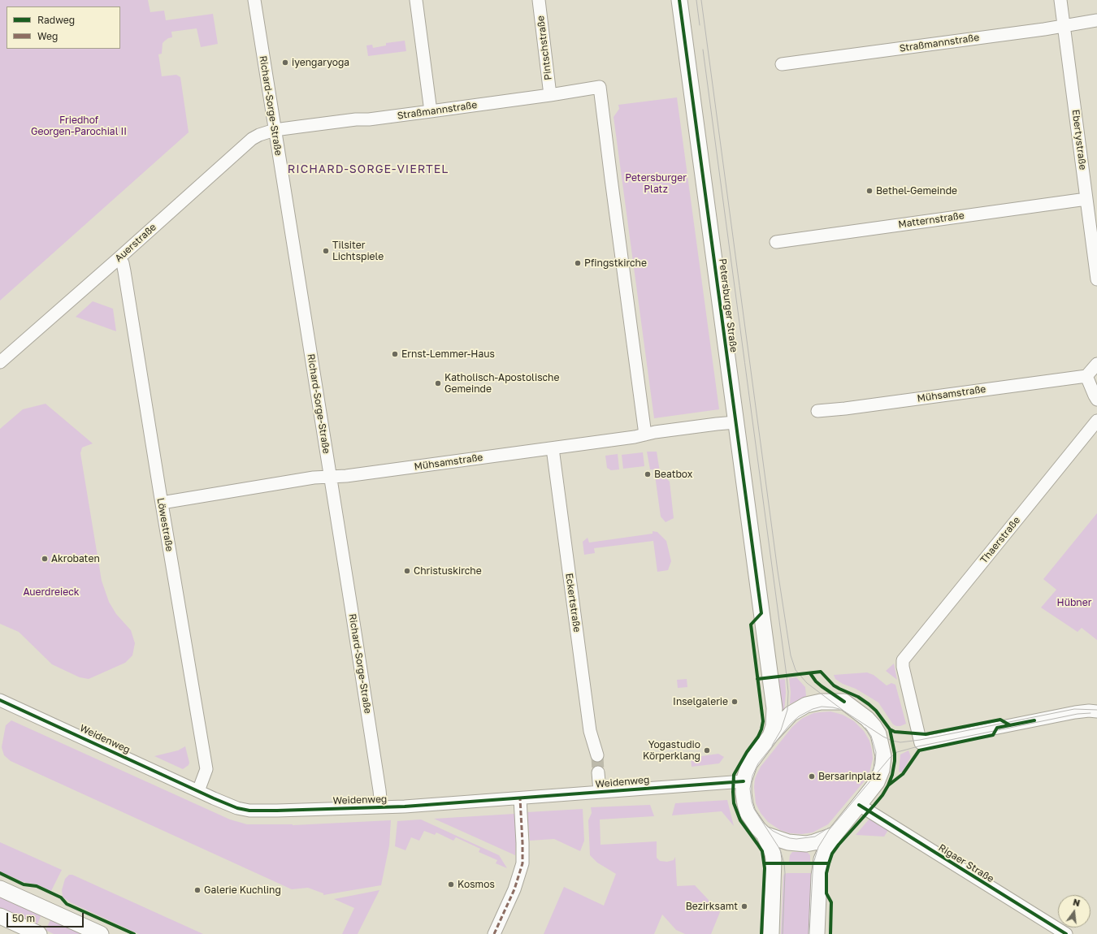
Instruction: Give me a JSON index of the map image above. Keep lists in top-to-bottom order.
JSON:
{
  "streets": {
    "main road": ["Petersburger Straße"],
    "street": [
      "Straßmannstraße",
      "Pintschstraße",
      "Richard-Sorge-Straße",
      "Ebertystraße",
      "Matternstraße",
      "Auerstraße",
      "Mühsamstraße",
      "Löwestraße",
      "Thaerstraße",
      "Eckertstraße",
      "Weidenweg",
      "Rigaer Straße"
    ]
  },
  "crossings": [
    ["Straßmannstraße", "Pintschstraße"],
    ["Straßmannstraße", "Richard-Sorge-Straße"],
    ["Straßmannstraße", "Ebertystraße"],
    ["Straßmannstraße", "Auerstraße"],
    ["Straßmannstraße", "Mühsamstraße"],
    ["Richard-Sorge-Straße", "Auerstraße"],
    ["Richard-Sorge-Straße", "Mühsamstraße"],
    ["Richard-Sorge-Straße", "Weidenweg"],
    ["Ebertystraße", "Matternstraße"],
    ["Auerstraße", "Löwestraße"],
    ["Petersburger Straße", "Mühsamstraße"],
    ["Mühsamstraße", "Löwestraße"],
    ["Mühsamstraße", "Eckertstraße"],
    ["Löwestraße", "Weidenweg"]
  ],
  "districts": ["RICHARD-SORGE-VIERTEL"],
  "parks": [
    "Friedhof Georgen-Parochial II",
    "Petersburger Platz",
    "Auerdreieck",
    "Hübner"
  ],
  "places": [
    "iyengaryoga",
    "Bethel-Gemeinde",
    "Tilsiter Lichtspiele",
    "Pfingstkirche",
    "Ernst-Lemmer-Haus",
    "Katholisch-Apostolische Gemeinde",
    "Beatbox",
    "Akrobaten",
    "Christuskirche",
    "Inselgalerie",
    "Yogastudio Körperklang",
    "Bersarinplatz",
    "Kosmos",
    "Galerie Kuchling",
    "Bezirksamt"
  ],
  "legend": ["Radweg", "Weg"],
  "scale_bar": "50 m",
  "north": "top"
}
